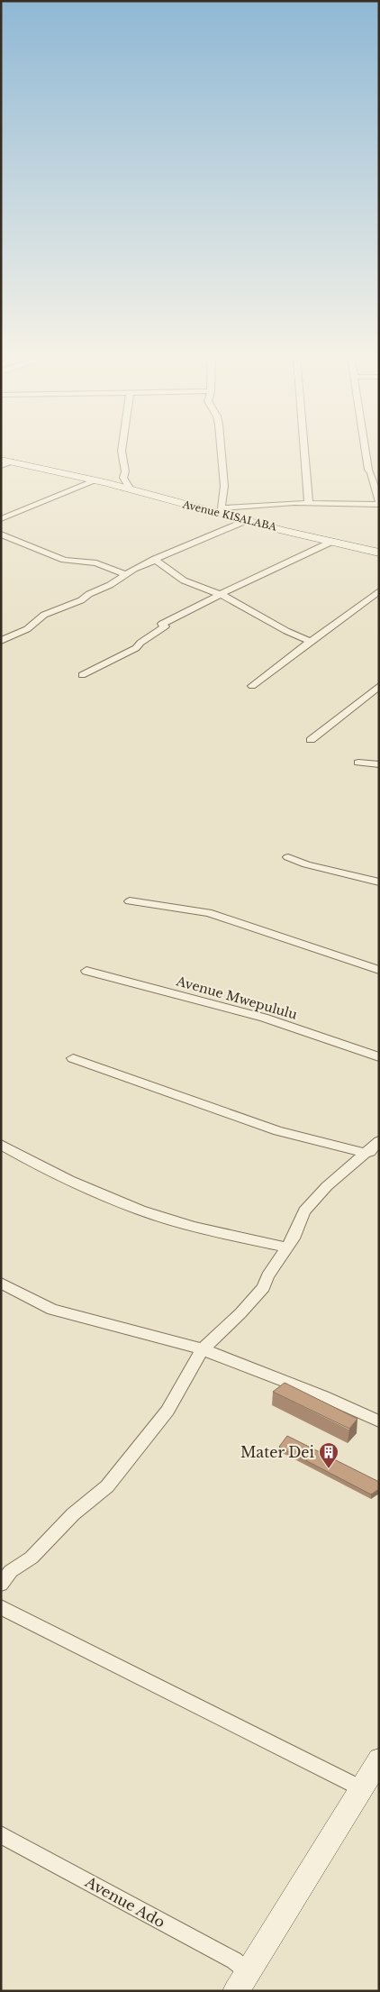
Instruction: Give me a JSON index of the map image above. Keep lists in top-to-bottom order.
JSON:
{
  "streets": {
    "street": ["Avenue KISALABA", "Avenue Mwepululu", "Avenue Ado"]
  },
  "places": {
    "building": ["Mater Dei"]
  }
}
